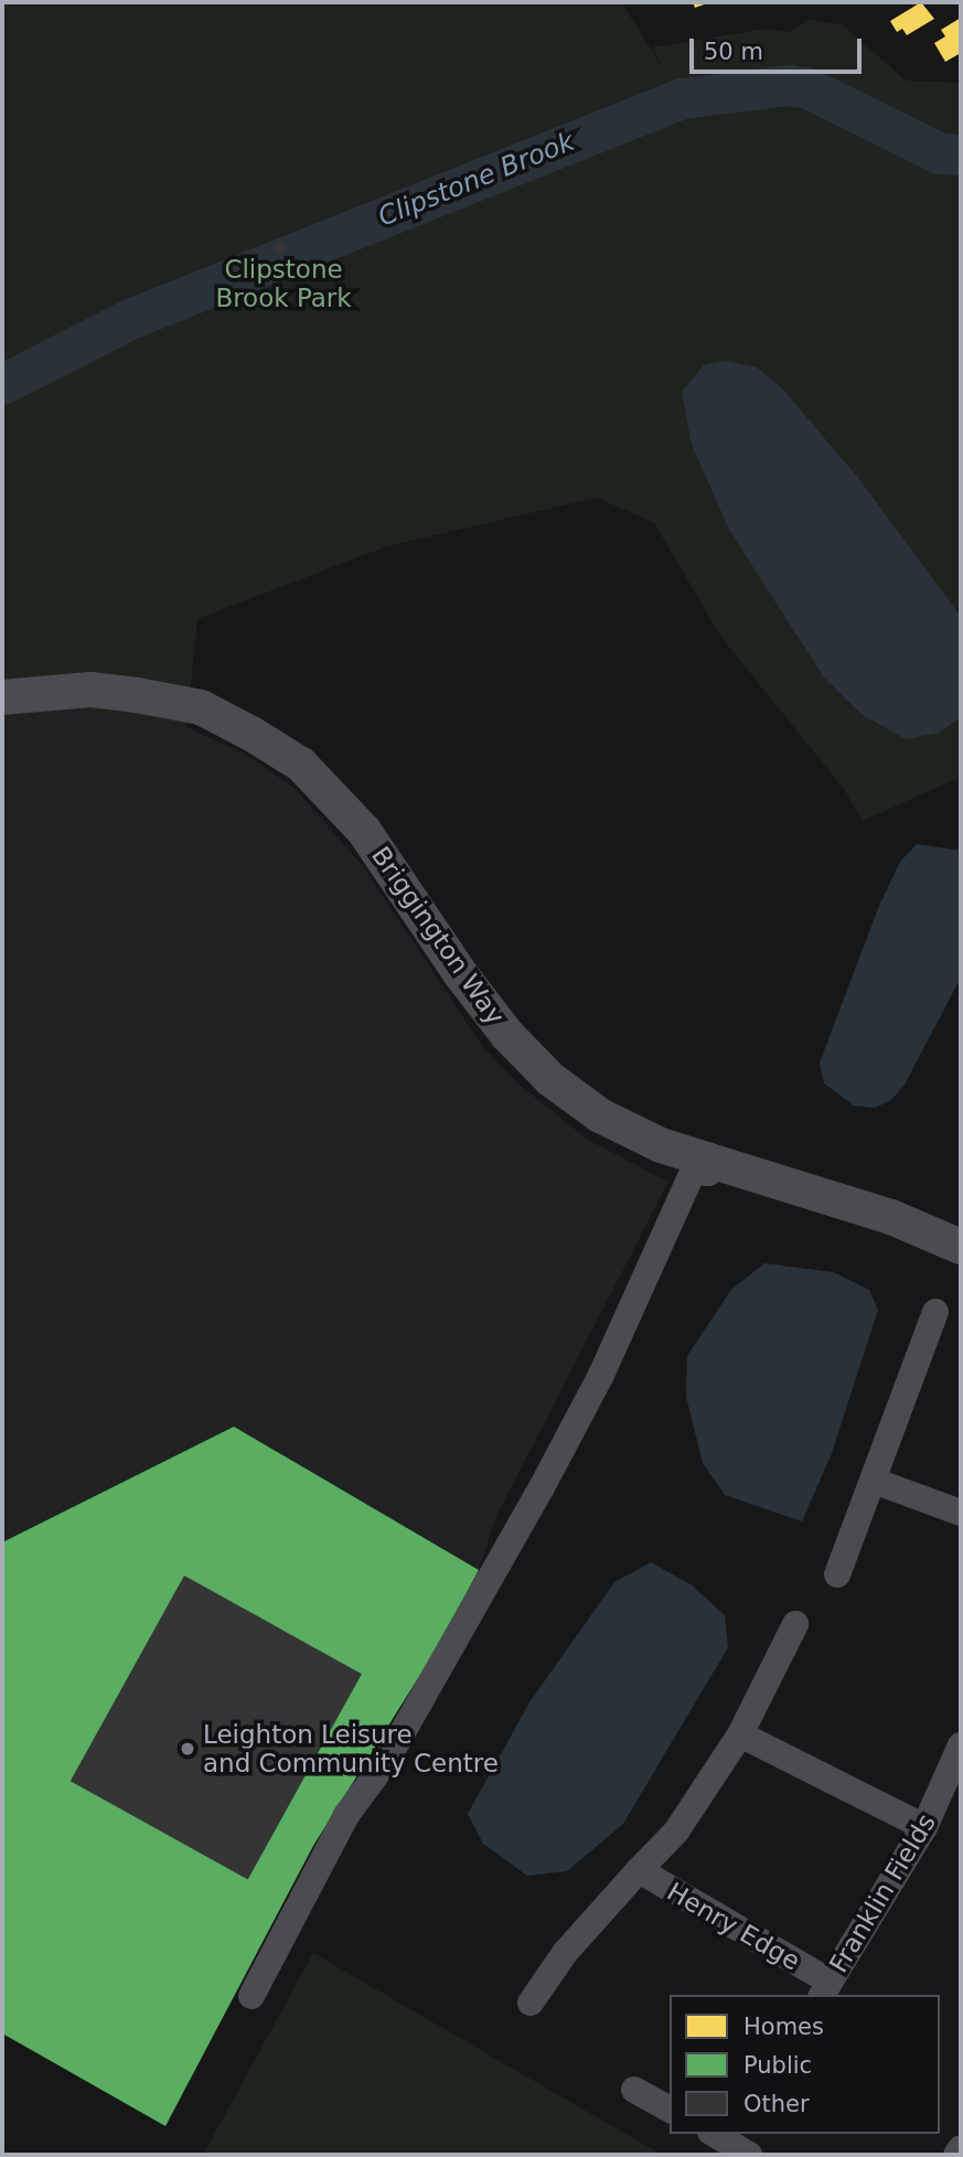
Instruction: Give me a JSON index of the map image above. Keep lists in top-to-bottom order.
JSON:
{
  "streets": {
    "street": ["Briggington Way", "Franklin Fields", "Henry Edge"]
  },
  "crossings": [
    ["Franklin Fields", "Henry Edge"]
  ],
  "water": ["Clipstone Brook"],
  "parks": ["Clipstone Brook Park"],
  "places": ["Leighton Leisure and Community Centre"],
  "legend": ["Homes", "Public", "Other"],
  "scale_bar": "50 m"
}
